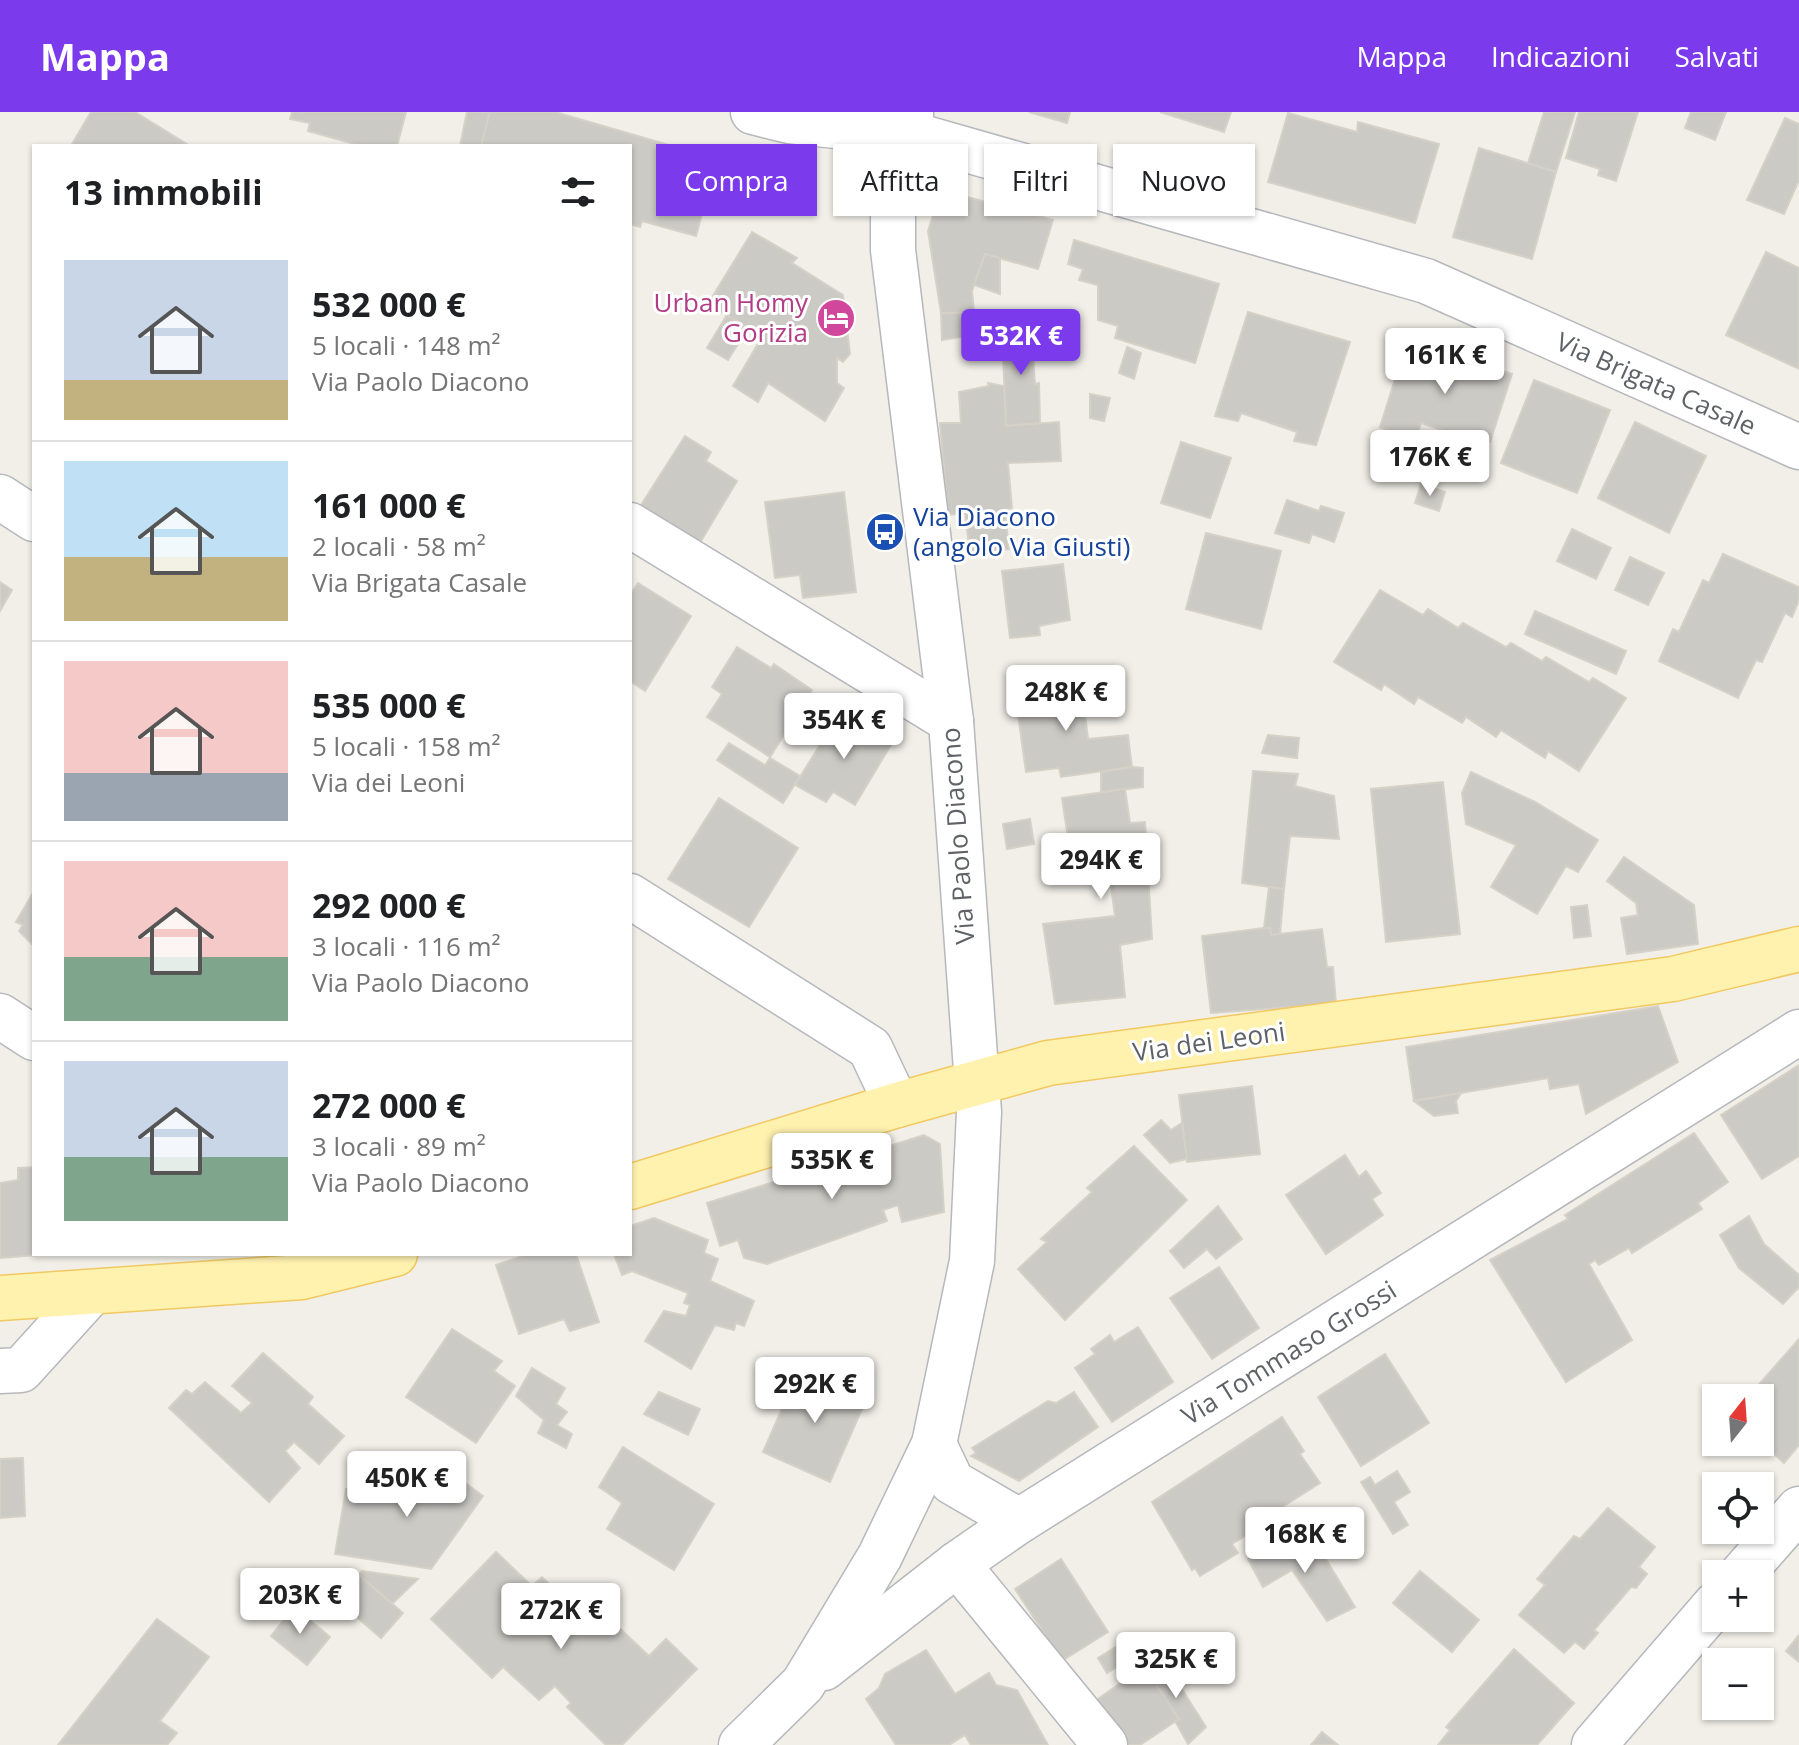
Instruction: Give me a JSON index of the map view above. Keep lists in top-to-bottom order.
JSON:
{
  "streets": {
    "main road": ["Via dei Leoni"],
    "street": ["Via Brigata Casale", "Via Paolo Diacono", "Via Tommaso Grossi"]
  },
  "crossings": [
    ["Via Brigata Casale", "Via Paolo Diacono"],
    ["Via Paolo Diacono", "Via dei Leoni"],
    ["Via Paolo Diacono", "Via Tommaso Grossi"]
  ],
  "places": {
    "hotel": ["Urban Homy Gorizia"],
    "bus stop": ["Via Diacono (angolo Via Giusti)"]
  },
  "north": "top",
  "page": {
    "header": "Mappa",
    "nav": ["Mappa", "Indicazioni", "Salvati"],
    "chip": [
      "Compra",
      "Affitta",
      "Filtri",
      "Nuovo"
    ],
    "heading": "13 immobili",
    "list": [
      {
        "name": "532 000 €",
        "note": "5 locali · 148 m² · Via Paolo Diacono"
      },
      {
        "name": "161 000 €",
        "note": "2 locali · 58 m² · Via Brigata Casale"
      },
      {
        "name": "535 000 €",
        "note": "5 locali · 158 m² · Via dei Leoni"
      },
      {
        "name": "292 000 €",
        "note": "3 locali · 116 m² · Via Paolo Diacono"
      },
      {
        "name": "272 000 €",
        "note": "3 locali · 89 m² · Via Paolo Diacono"
      }
    ],
    "price": [
      "532K €",
      "161K €",
      "176K €",
      "248K €",
      "354K €",
      "294K €",
      "535K €",
      "292K €",
      "450K €",
      "168K €",
      "203K €",
      "272K €",
      "325K €"
    ],
    "map_buttons": ["+", "−"]
  }
}
